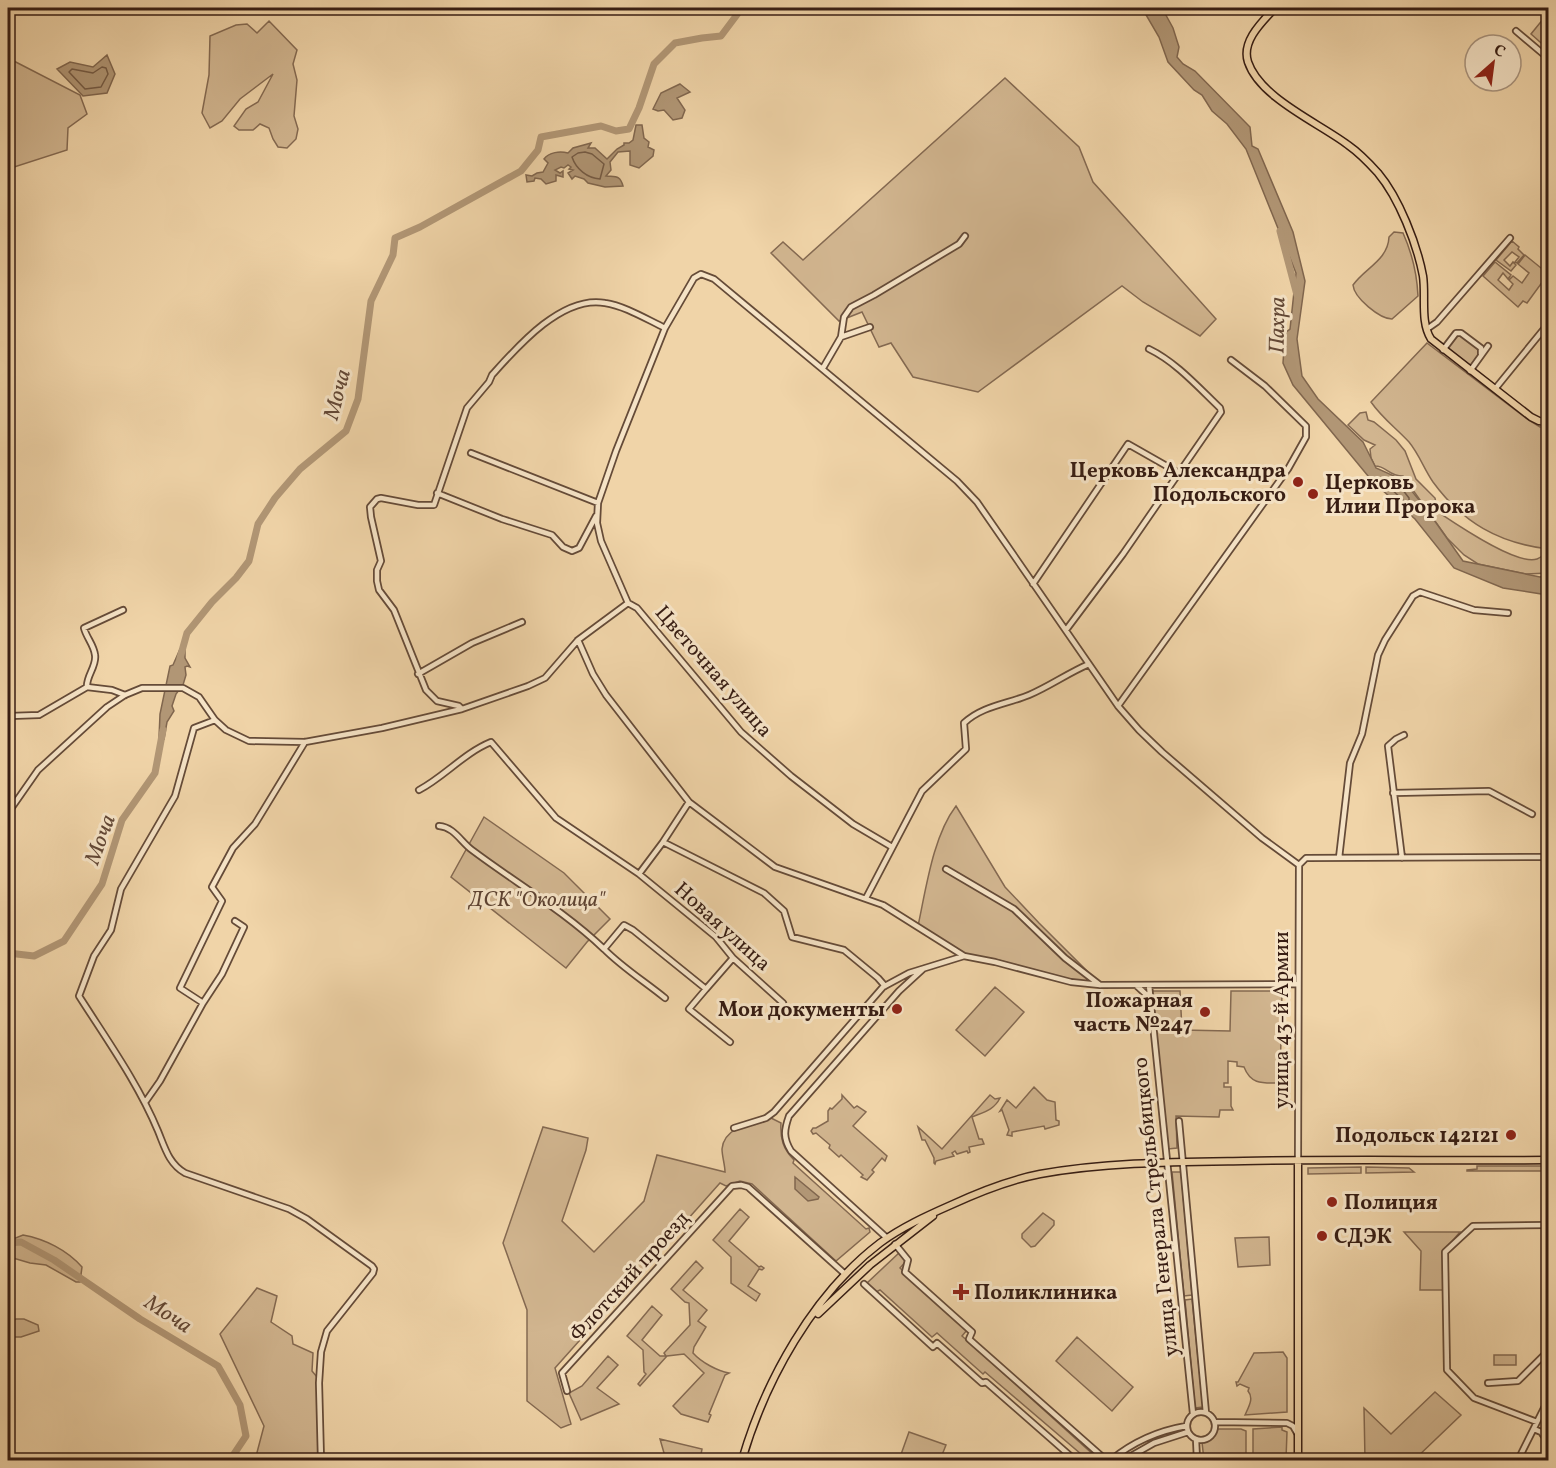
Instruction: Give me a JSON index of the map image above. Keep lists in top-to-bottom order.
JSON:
{
  "streets": {
    "main road": ["улица 43-й Армии"],
    "street": [
      "Цветочная улица",
      "Новая улица",
      "улица Генерала Стрельбицкого",
      "Флотский проезд"
    ]
  },
  "water": ["Пахра", "Моча"],
  "parks": ["ДСК \"Околица\""],
  "places": {
    "other": [
      "Церковь Александра Подольского",
      "Церковь Илии Пророка",
      "Мои документы",
      "Пожарная часть №247",
      "Подольск 142121",
      "Полиция",
      "СДЭК"
    ],
    "health": ["Поликлиника"]
  },
  "north": "top right"
}
